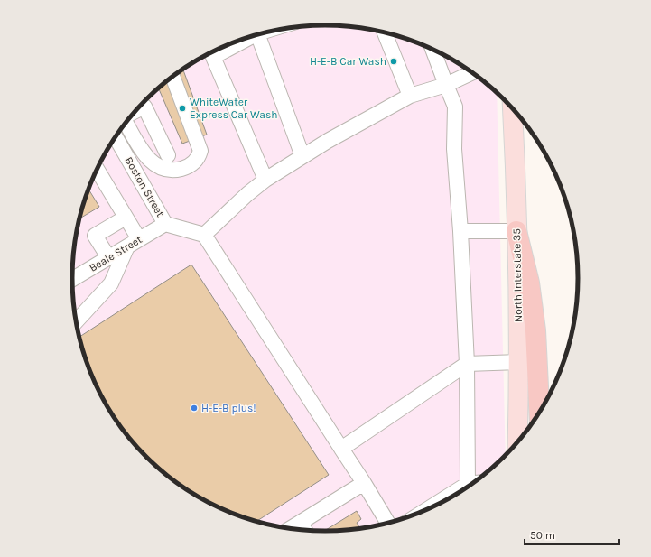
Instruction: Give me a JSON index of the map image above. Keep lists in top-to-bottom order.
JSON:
{
  "streets": {
    "main road": ["North Interstate 35"],
    "street": ["Boston Street", "Beale Street"]
  },
  "crossings": [
    ["Boston Street", "Beale Street"]
  ],
  "places": ["H-E-B Car Wash", "WhiteWater Express Car Wash", "H-E-B plus!"],
  "scale_bar": "50 m"
}
